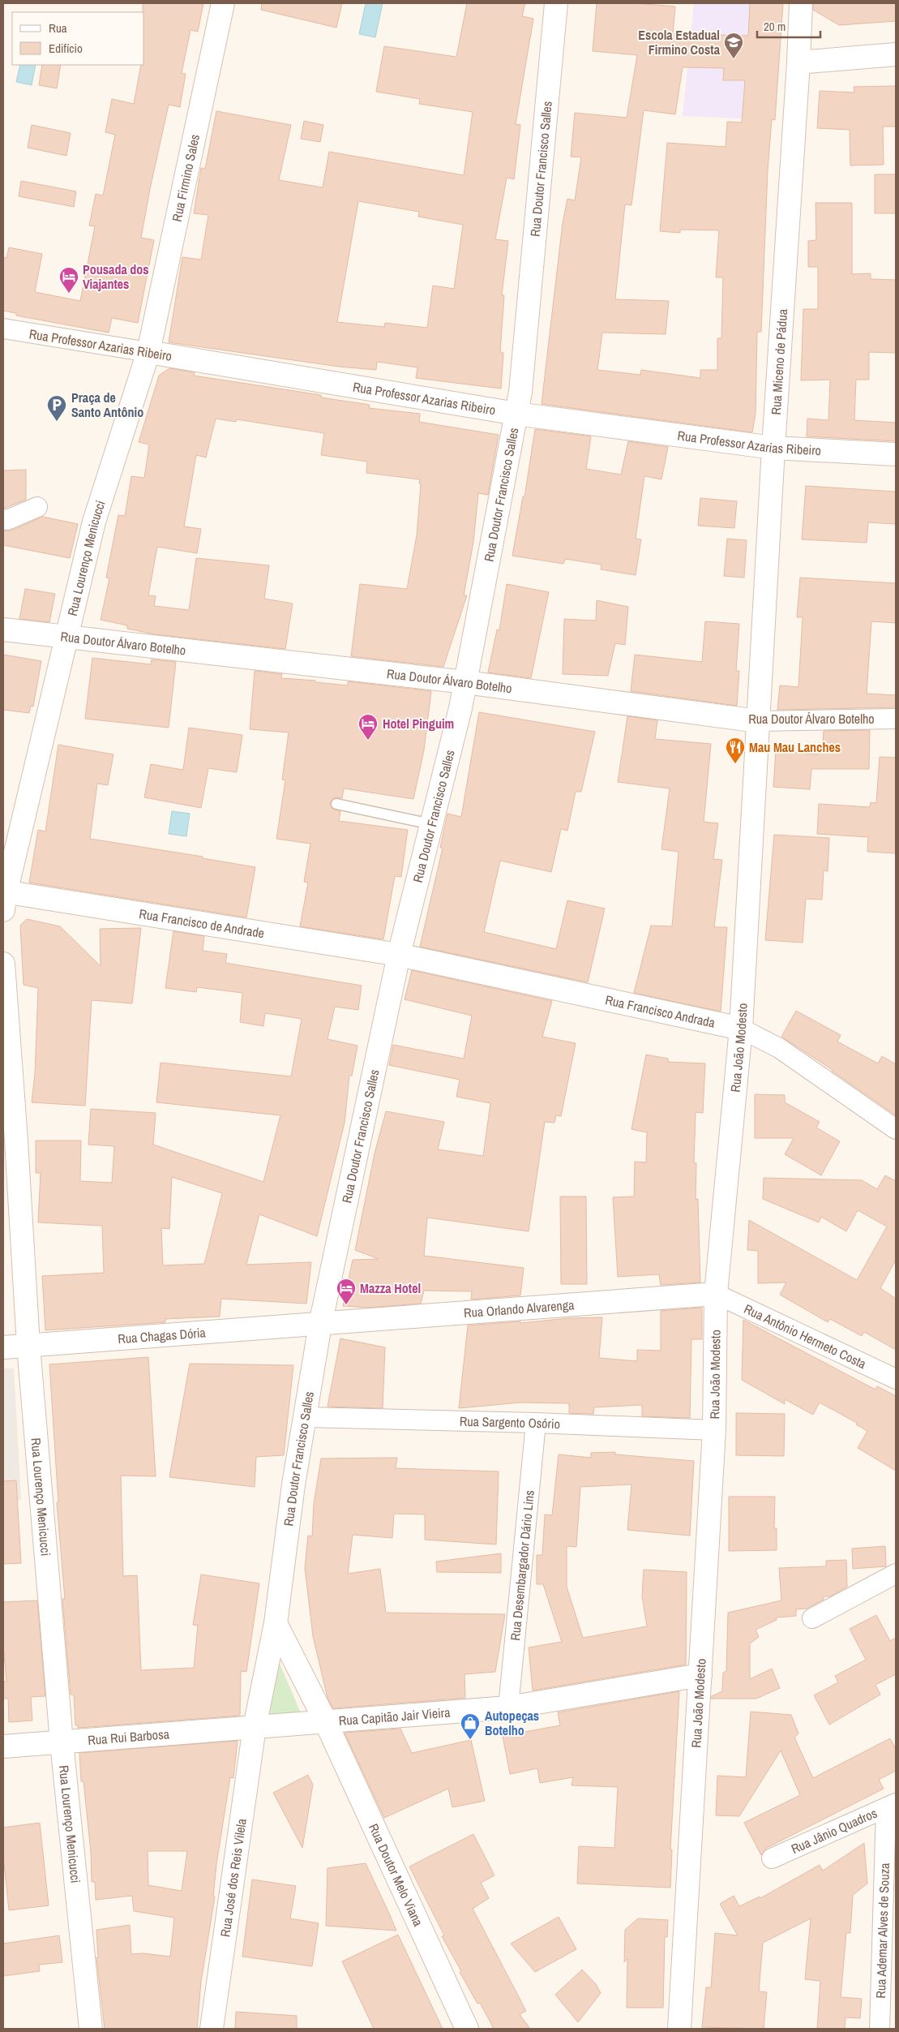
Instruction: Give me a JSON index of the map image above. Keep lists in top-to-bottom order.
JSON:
{
  "streets": {
    "main road": [
      "Rua Doutor Francisco Salles",
      "Rua Firmino Sales",
      "Rua Professor Azarias Ribeiro",
      "Rua Miceno de Pádua",
      "Rua Lourenço Menicucci",
      "Rua Doutor Álvaro Botelho",
      "Rua Francisco de Andrade",
      "Rua Francisco Andrada",
      "Rua João Modesto",
      "Rua Orlando Alvarenga",
      "Rua Chagas Dória",
      "Rua Capitão Jair Vieira",
      "Rua Rui Barbosa",
      "Rua Doutor Melo Viana",
      "Rua José dos Reis Vilela"
    ],
    "street": [
      "Rua Antônio Hermeto Costa",
      "Rua Sargento Osório",
      "Rua Desembargador Dário Lins",
      "Rua Jânio Quadros",
      "Rua Ademar Alves de Souza"
    ]
  },
  "crossings": [
    ["Rua Doutor Francisco Salles", "Rua Professor Azarias Ribeiro"],
    ["Rua Doutor Francisco Salles", "Rua Doutor Álvaro Botelho"],
    ["Rua Doutor Francisco Salles", "Rua Francisco de Andrade"],
    ["Rua Doutor Francisco Salles", "Rua Francisco Andrada"],
    ["Rua Doutor Francisco Salles", "Rua Orlando Alvarenga"],
    ["Rua Doutor Francisco Salles", "Rua Chagas Dória"],
    ["Rua Doutor Francisco Salles", "Rua Sargento Osório"],
    ["Rua Doutor Francisco Salles", "Rua Capitão Jair Vieira"],
    ["Rua Doutor Francisco Salles", "Rua Rui Barbosa"],
    ["Rua Doutor Francisco Salles", "Rua José dos Reis Vilela"],
    ["Rua Firmino Sales", "Rua Professor Azarias Ribeiro"],
    ["Rua Firmino Sales", "Rua Lourenço Menicucci"],
    ["Rua Professor Azarias Ribeiro", "Rua Miceno de Pádua"],
    ["Rua Professor Azarias Ribeiro", "Rua Lourenço Menicucci"],
    ["Rua Miceno de Pádua", "Rua Doutor Álvaro Botelho"],
    ["Rua Miceno de Pádua", "Rua João Modesto"],
    ["Rua Lourenço Menicucci", "Rua Doutor Álvaro Botelho"],
    ["Rua Lourenço Menicucci", "Rua Francisco de Andrade"],
    ["Rua Lourenço Menicucci", "Rua Chagas Dória"],
    ["Rua Lourenço Menicucci", "Rua Rui Barbosa"],
    ["Rua Doutor Álvaro Botelho", "Rua João Modesto"],
    ["Rua Francisco de Andrade", "Rua Francisco Andrada"],
    ["Rua Francisco Andrada", "Rua João Modesto"],
    ["Rua João Modesto", "Rua Orlando Alvarenga"],
    ["Rua João Modesto", "Rua Antônio Hermeto Costa"],
    ["Rua João Modesto", "Rua Sargento Osório"],
    ["Rua João Modesto", "Rua Capitão Jair Vieira"],
    ["Rua Orlando Alvarenga", "Rua Chagas Dória"],
    ["Rua Orlando Alvarenga", "Rua Antônio Hermeto Costa"],
    ["Rua Sargento Osório", "Rua Desembargador Dário Lins"],
    ["Rua Desembargador Dário Lins", "Rua Capitão Jair Vieira"],
    ["Rua Capitão Jair Vieira", "Rua Rui Barbosa"],
    ["Rua Capitão Jair Vieira", "Rua Doutor Melo Viana"],
    ["Rua Capitão Jair Vieira", "Rua José dos Reis Vilela"],
    ["Rua Rui Barbosa", "Rua José dos Reis Vilela"],
    ["Rua Jânio Quadros", "Rua Ademar Alves de Souza"]
  ],
  "places": {
    "school or university": ["Escola Estadual Firmino Costa"],
    "hotel": ["Pousada dos Viajantes", "Hotel Pinguim", "Mazza Hotel"],
    "parking": ["Praça de Santo Antônio"],
    "restaurant": ["Mau Mau Lanches"],
    "shop": ["Autopeças Botelho"]
  },
  "legend": ["Rua", "Edifício"],
  "scale_bar": "20 m"
}
